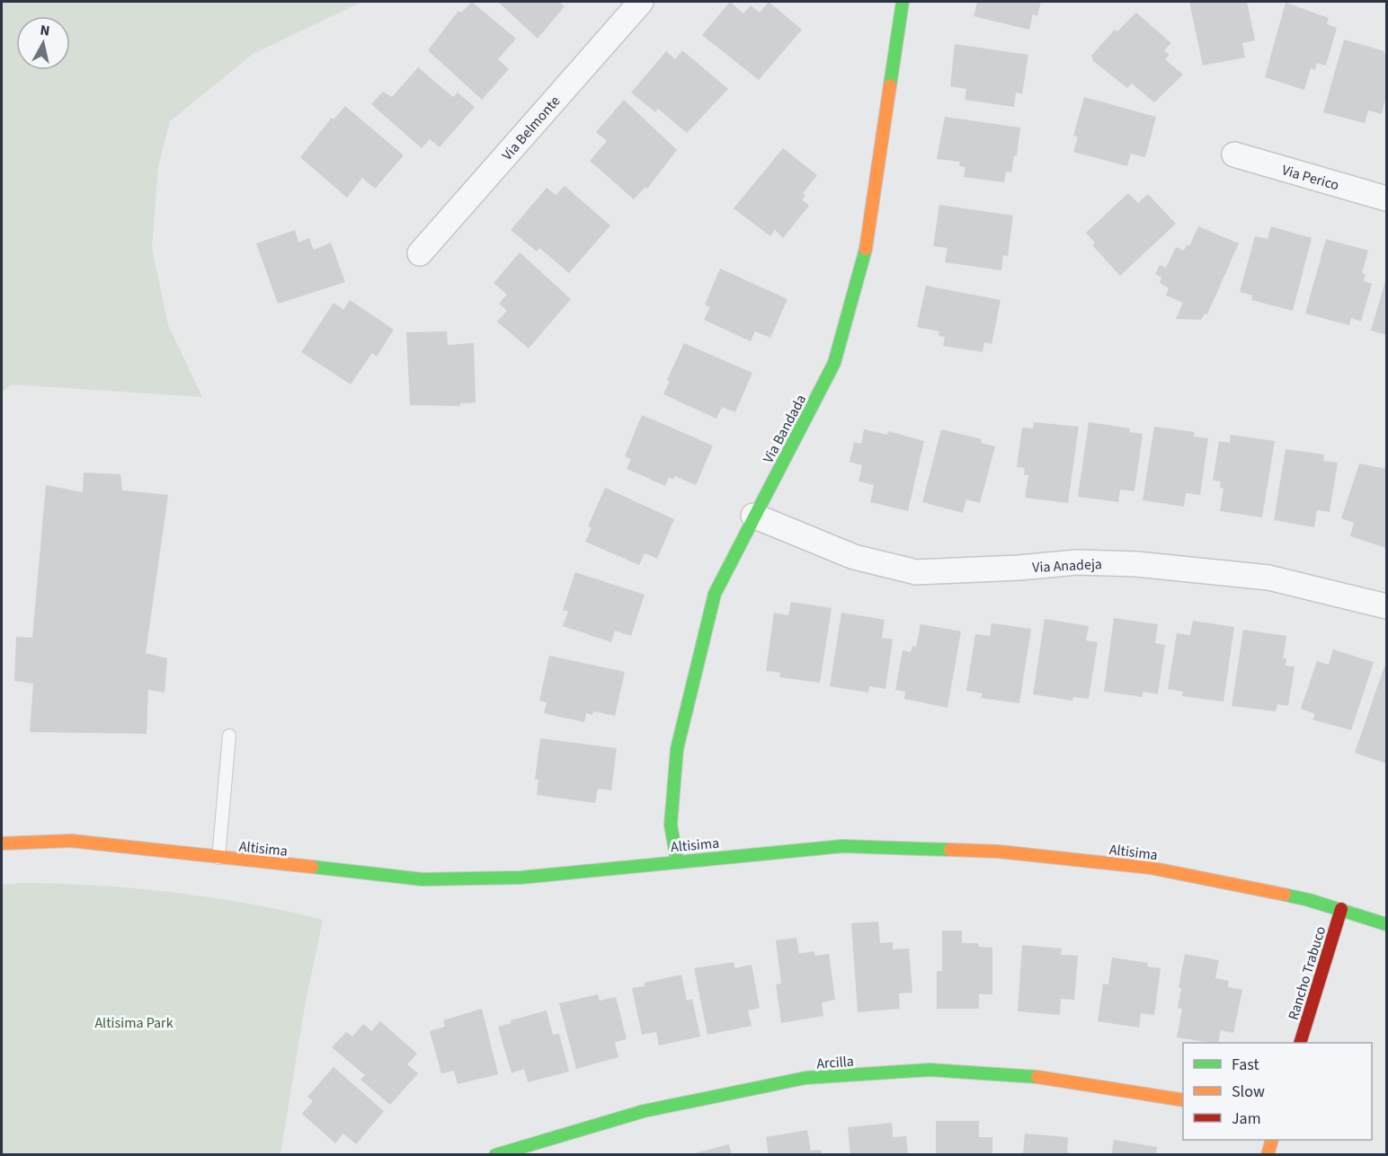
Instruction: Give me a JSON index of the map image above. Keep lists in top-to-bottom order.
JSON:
{
  "streets": {
    "street": [
      "Via Belmonte",
      "Via Perico",
      "Via Bandada",
      "Via Anadeja",
      "Altisima",
      "Rancho Trabuco",
      "Arcilla"
    ]
  },
  "crossings": [
    ["Via Bandada", "Via Anadeja"],
    ["Via Bandada", "Altisima"],
    ["Altisima", "Rancho Trabuco"]
  ],
  "parks": ["Altisima Park"],
  "legend": ["Fast", "Slow", "Jam"],
  "north": "top"
}
